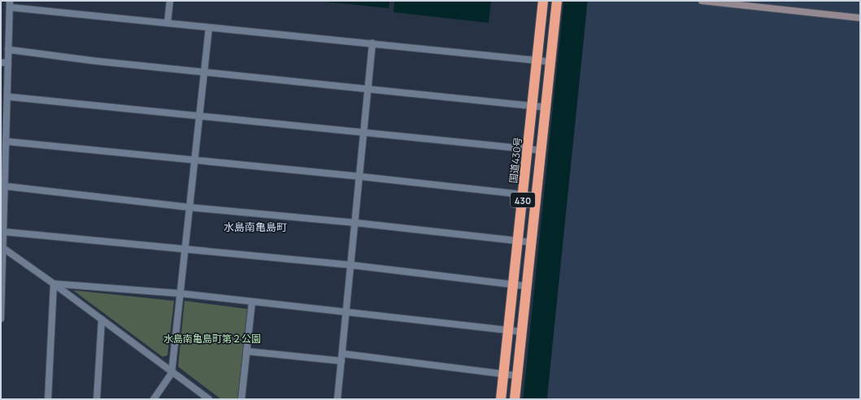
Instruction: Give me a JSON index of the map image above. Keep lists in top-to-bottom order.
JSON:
{
  "streets": {
    "highway": ["国道430号", "430"]
  },
  "districts": ["水島南亀島町"],
  "parks": ["水島南亀島町第２公園"]
}
